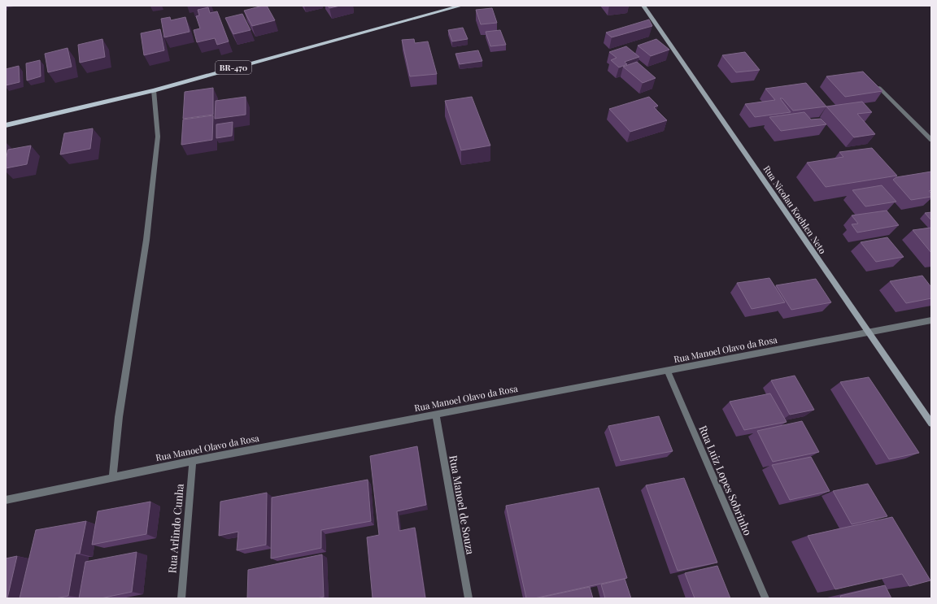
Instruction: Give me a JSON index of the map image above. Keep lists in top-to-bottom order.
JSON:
{
  "streets": {
    "main road": ["BR-470", "Rua Nicolau Koehlen Neto"],
    "street": [
      "Rua Manoel Olavo da Rosa",
      "Rua Luiz Lopes Sobrinho",
      "Rua Manoel de Souza",
      "Rua Arlindo Cunha"
    ]
  },
  "crossings": [
    ["Rua Nicolau Koehlen Neto", "Rua Manoel Olavo da Rosa"],
    ["Rua Manoel Olavo da Rosa", "Rua Luiz Lopes Sobrinho"],
    ["Rua Manoel Olavo da Rosa", "Rua Manoel de Souza"],
    ["Rua Manoel Olavo da Rosa", "Rua Arlindo Cunha"]
  ]
}
